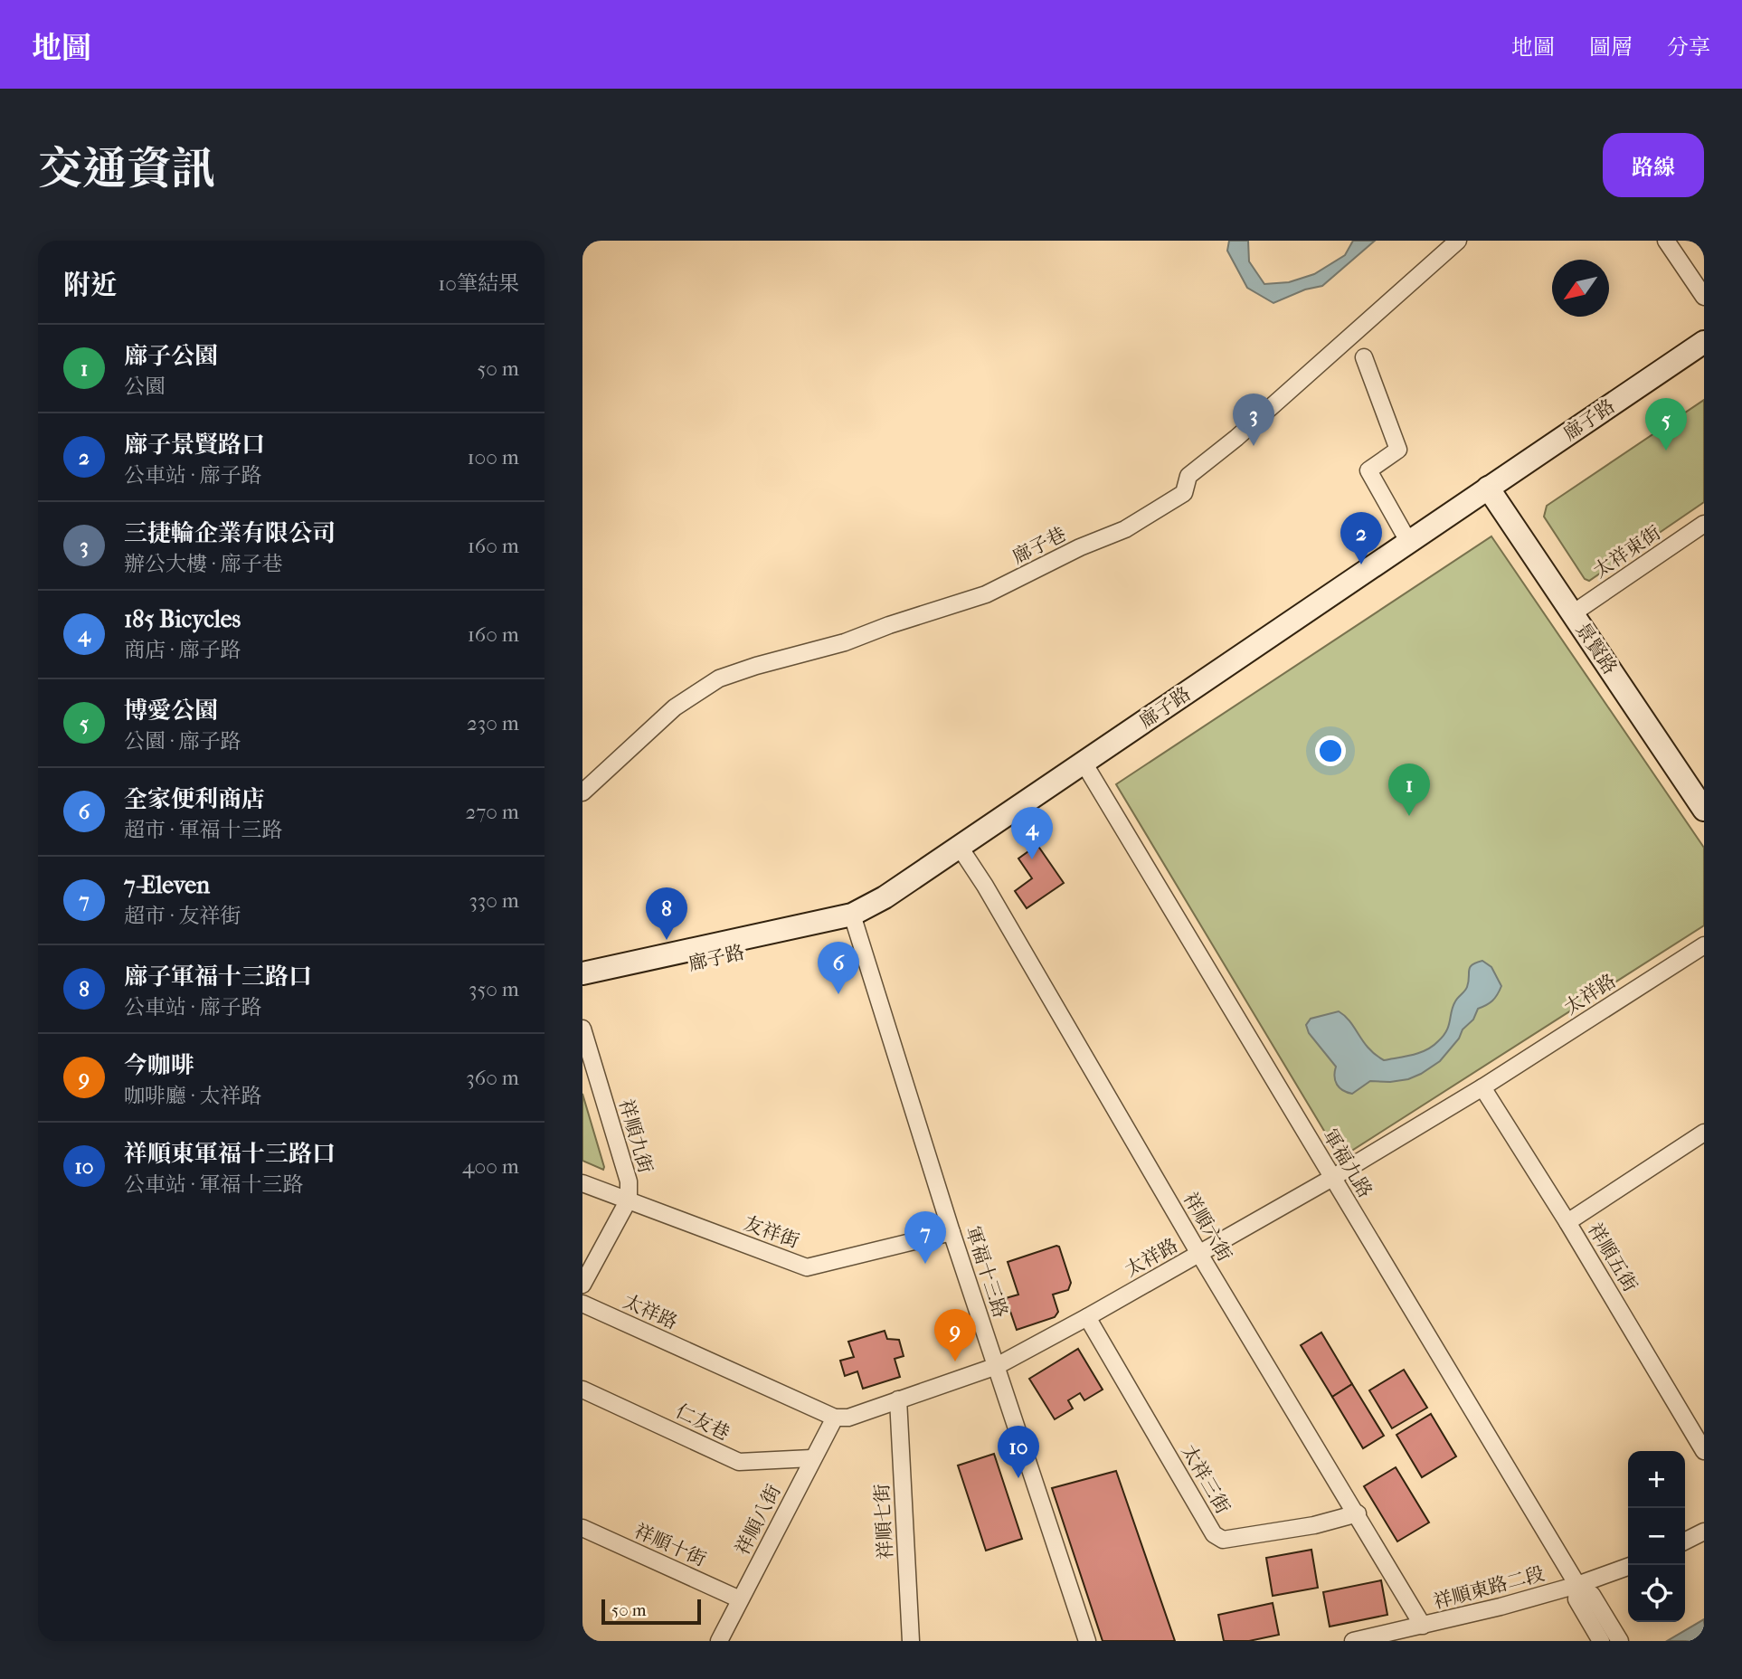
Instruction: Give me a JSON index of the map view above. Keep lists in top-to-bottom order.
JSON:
{
  "streets": {
    "main road": ["廍子路", "景賢路"],
    "street": [
      "廍子巷",
      "太祥東街",
      "太祥路",
      "祥順九街",
      "軍福九路",
      "祥順六街",
      "友祥街",
      "祥順五街",
      "軍福十三路",
      "仁友巷",
      "太祥三街",
      "祥順八街",
      "祥順七街",
      "祥順十街",
      "祥順東路二段"
    ]
  },
  "crossings": [
    ["廍子路", "景賢路"],
    ["廍子路", "軍福九路"],
    ["廍子路", "祥順六街"],
    ["廍子路", "軍福十三路"],
    ["太祥東街", "景賢路"],
    ["太祥路", "軍福九路"],
    ["太祥路", "祥順六街"],
    ["太祥路", "祥順五街"],
    ["太祥路", "軍福十三路"],
    ["太祥路", "太祥三街"],
    ["太祥路", "祥順八街"],
    ["太祥路", "祥順七街"],
    ["祥順九街", "友祥街"],
    ["軍福九路", "祥順東路二段"],
    ["祥順六街", "太祥三街"],
    ["祥順六街", "祥順東路二段"],
    ["友祥街", "軍福十三路"],
    ["仁友巷", "祥順八街"],
    ["祥順八街", "祥順十街"]
  ],
  "scale_bar": "50 m",
  "north": "bottom left",
  "page": {
    "header": "地圖",
    "nav": ["地圖", "圖層", "分享"],
    "title": "交通資訊",
    "buttons": "路線",
    "heading": ["附近", "10筆結果"],
    "list": [
      {
        "mark": "1",
        "name": "廍子公園",
        "note": "公園",
        "value": "50 m"
      },
      {
        "mark": "2",
        "name": "廍子景賢路口",
        "note": "公車站 · 廍子路",
        "value": "100 m"
      },
      {
        "mark": "3",
        "name": "三捷輪企業有限公司",
        "note": "辦公大樓 · 廍子巷",
        "value": "160 m"
      },
      {
        "mark": "4",
        "name": "185 Bicycles",
        "note": "商店 · 廍子路",
        "value": "160 m"
      },
      {
        "mark": "5",
        "name": "博愛公園",
        "note": "公園 · 廍子路",
        "value": "230 m"
      },
      {
        "mark": "6",
        "name": "全家便利商店",
        "note": "超市 · 軍福十三路",
        "value": "270 m"
      },
      {
        "mark": "7",
        "name": "7-Eleven",
        "note": "超市 · 友祥街",
        "value": "330 m"
      },
      {
        "mark": "8",
        "name": "廍子軍福十三路口",
        "note": "公車站 · 廍子路",
        "value": "350 m"
      },
      {
        "mark": "9",
        "name": "今咖啡",
        "note": "咖啡廳 · 太祥路",
        "value": "360 m"
      },
      {
        "mark": "10",
        "name": "祥順東軍福十三路口",
        "note": "公車站 · 軍福十三路",
        "value": "400 m"
      }
    ],
    "pins": [
      "3",
      "5",
      "2",
      "1",
      "4",
      "8",
      "6",
      "7",
      "9",
      "10"
    ],
    "map_buttons": ["+", "−"],
    "scale": "50 m"
  }
}
